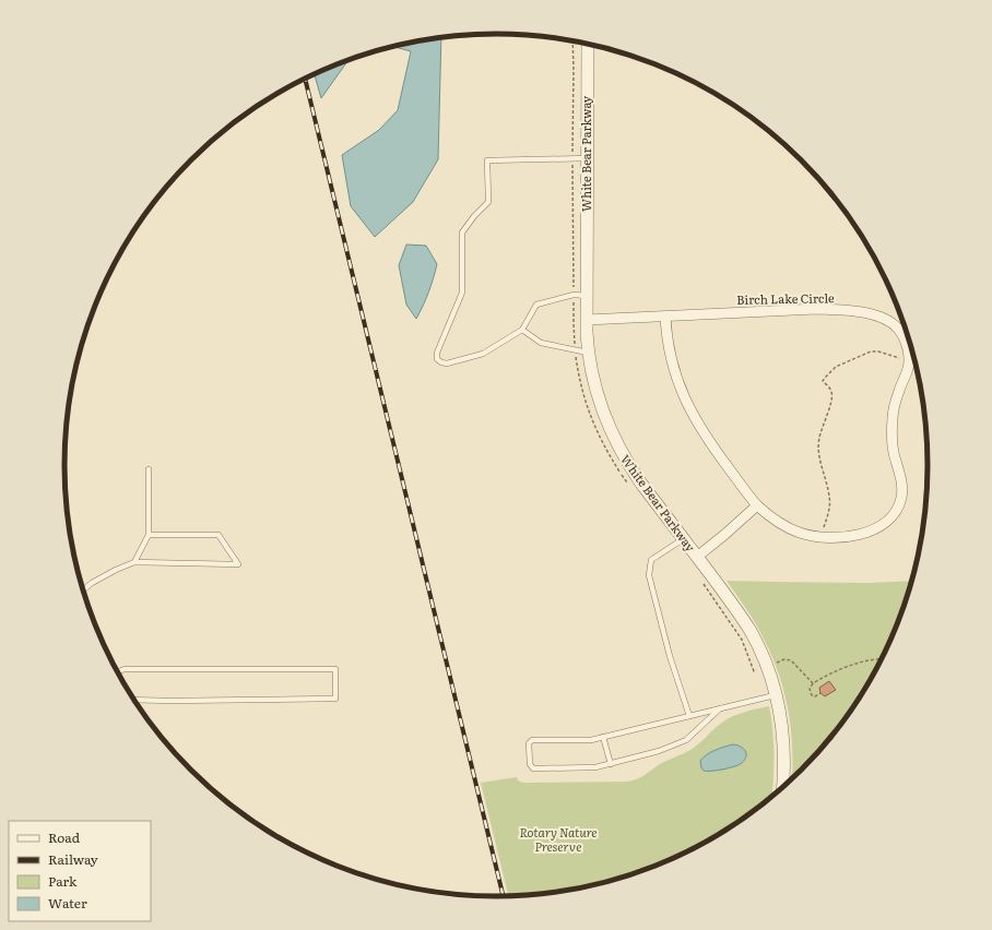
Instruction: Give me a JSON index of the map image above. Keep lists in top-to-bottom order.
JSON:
{
  "streets": {
    "street": ["White Bear Parkway", "Birch Lake Circle"]
  },
  "crossings": [
    ["White Bear Parkway", "Birch Lake Circle"]
  ],
  "parks": ["Rotary Nature Preserve"],
  "legend": [
    "Road",
    "Railway",
    "Park",
    "Water"
  ]
}
